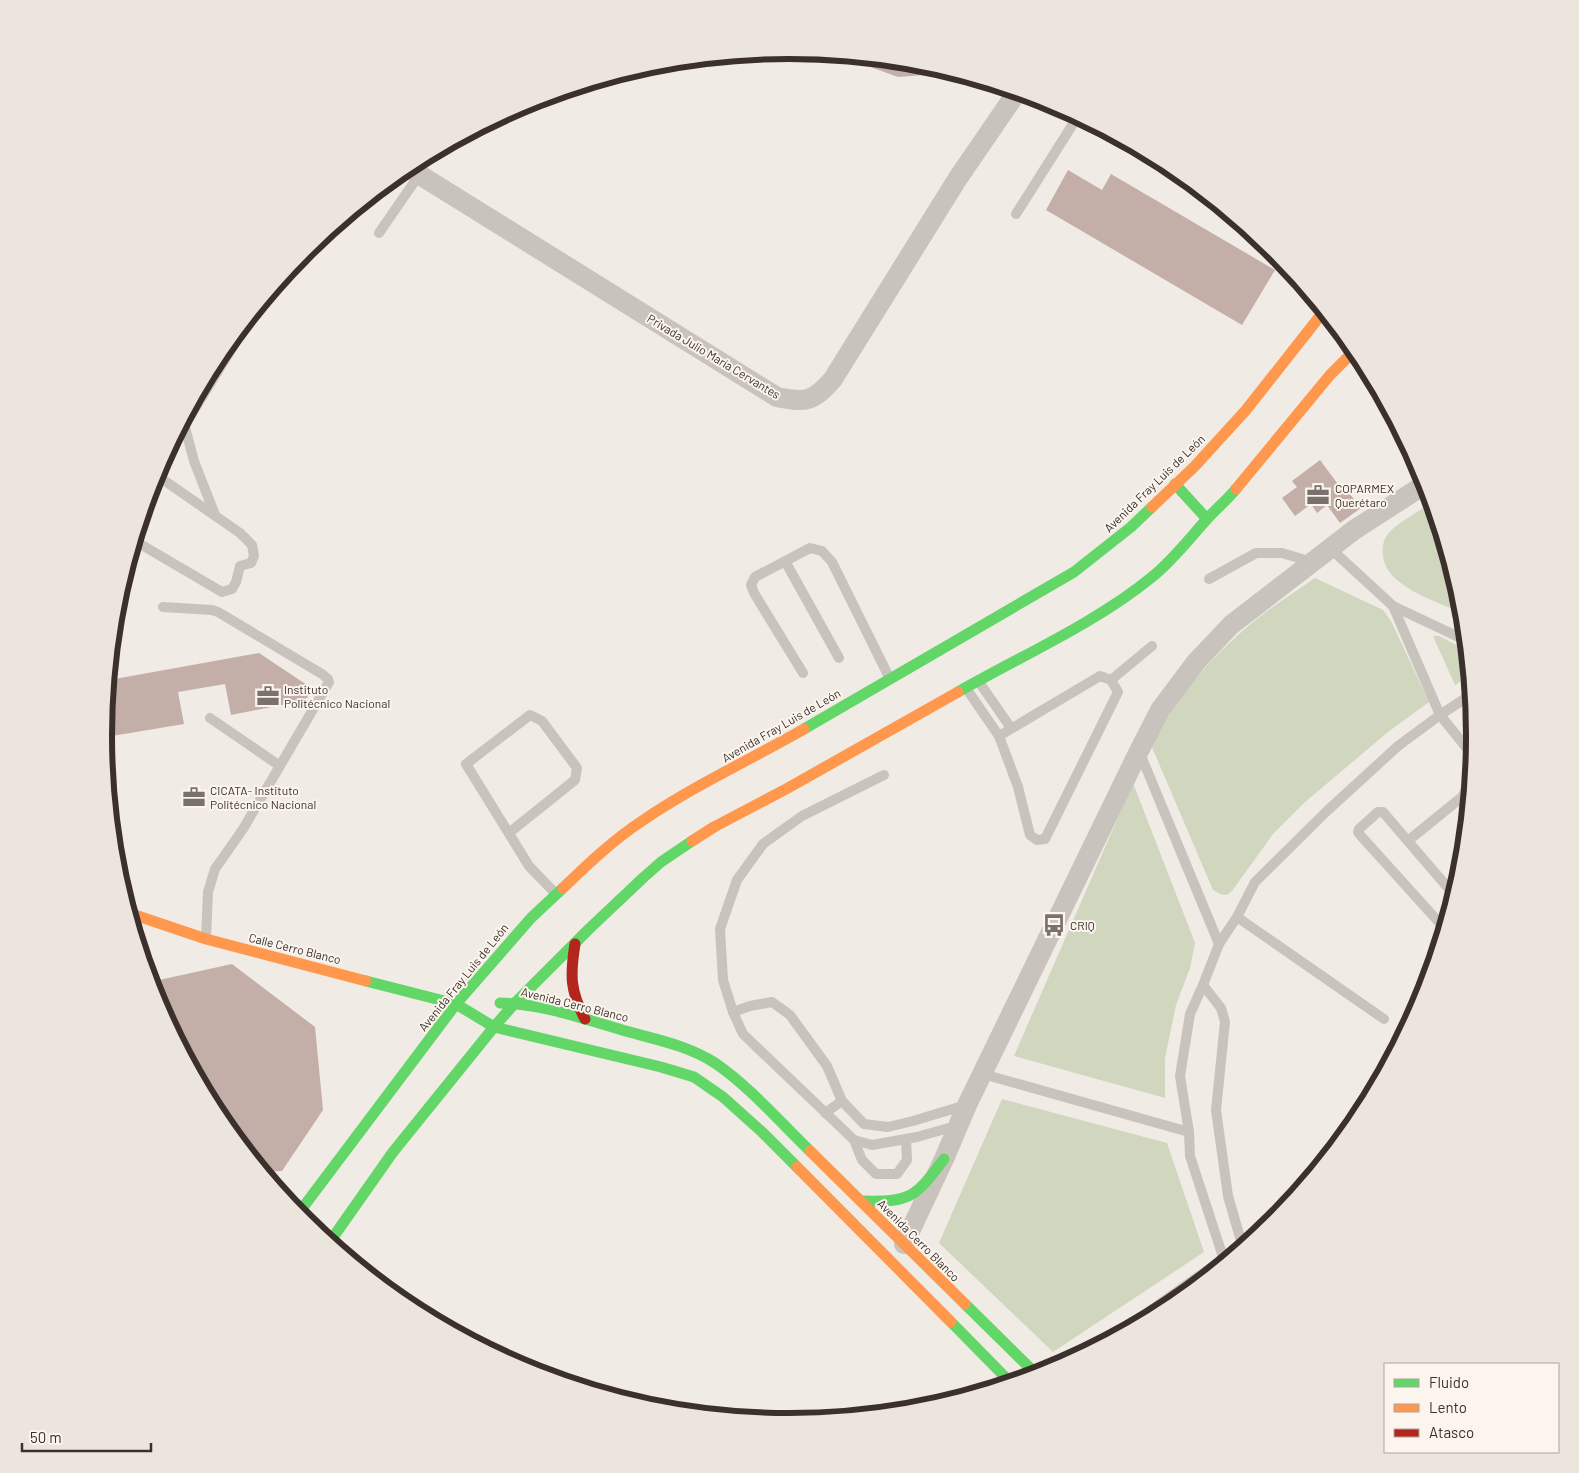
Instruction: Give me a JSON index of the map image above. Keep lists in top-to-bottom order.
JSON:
{
  "streets": {
    "main road": ["Avenida Fray Luis de León", "Calle Cerro Blanco", "Avenida Cerro Blanco"],
    "street": ["Privada Julio María Cervantes"]
  },
  "crossings": [
    ["Avenida Fray Luis de León", "Calle Cerro Blanco"],
    ["Avenida Fray Luis de León", "Avenida Cerro Blanco"],
    ["Calle Cerro Blanco", "Avenida Cerro Blanco"]
  ],
  "places": {
    "office": ["COPARMEX Querétaro", "Instituto Politécnico Nacional", "CICATA- Instituto Politécnico Nacional"],
    "bus stop": ["CRIQ"]
  },
  "legend": ["Fluido", "Lento", "Atasco"],
  "scale_bar": "50 m"
}
